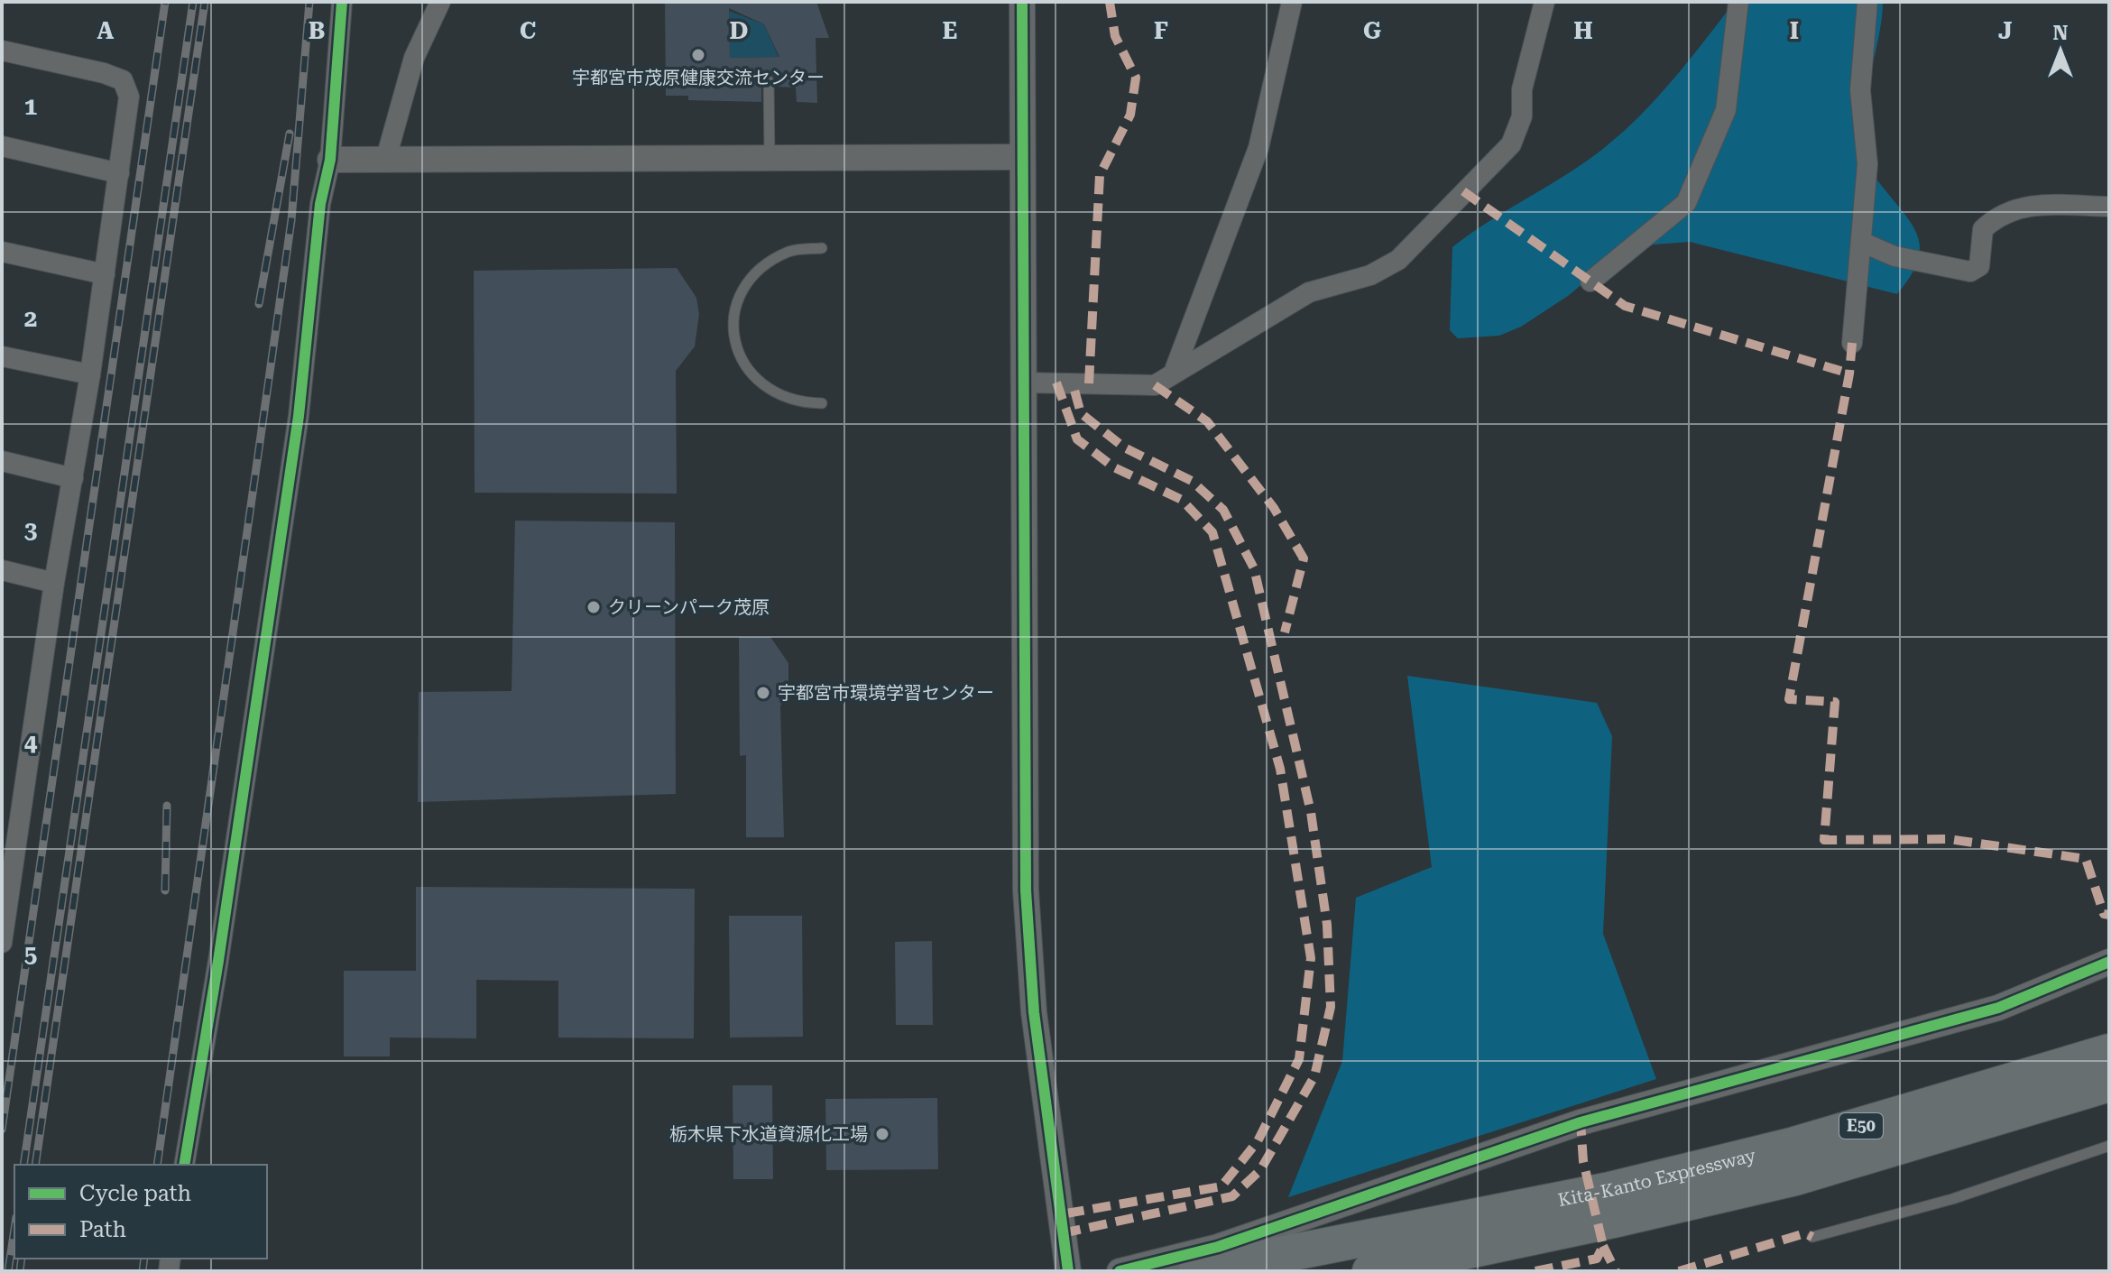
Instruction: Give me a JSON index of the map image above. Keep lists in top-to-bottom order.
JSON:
{
  "streets": {
    "highway": ["E50", "Kita-Kanto Expressway"]
  },
  "places": [
    "宇都宮市茂原健康交流センター",
    "クリーンパーク茂原",
    "宇都宮市環境学習センター",
    "栃木県下水道資源化工場"
  ],
  "legend": ["Cycle path", "Path"],
  "north": "top",
  "grid": {
    "columns": [
      "A",
      "B",
      "C",
      "D",
      "E",
      "F",
      "G",
      "H",
      "I",
      "J"
    ],
    "rows": [
      "1",
      "2",
      "3",
      "4",
      "5"
    ]
  }
}
